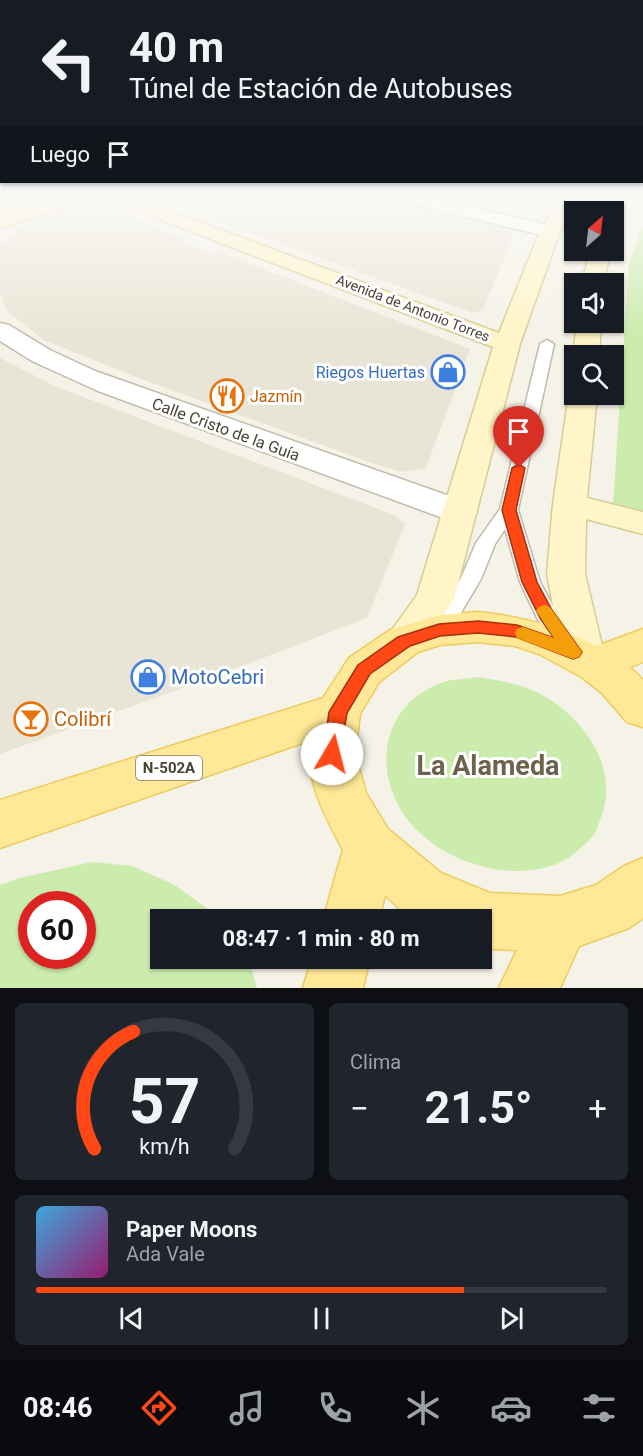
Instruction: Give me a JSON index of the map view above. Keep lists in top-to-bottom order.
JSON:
{
  "streets": {
    "main road": ["Avenida de Antonio Torres", "N-502A"],
    "street": ["Calle Cristo de la Guía"]
  },
  "districts": ["La Alameda"],
  "places": {
    "shop": ["Riegos Huertas", "MotoCebri"],
    "restaurant": ["Jazmín"],
    "bar": ["Colibrí"]
  },
  "north": "top right",
  "page": {
    "turn": ["40 m", "Túnel de Estación de Autobuses"],
    "then": "Luego",
    "limit": "60",
    "trip": "08:47 · 1 min · 80 m",
    "tile": "Clima",
    "heat": ["−", "21.5°", "+"],
    "song": ["Paper Moons", "Ada Vale"],
    "tabs": "08:46",
    "gauge": ["57", "km/h"]
  }
}
